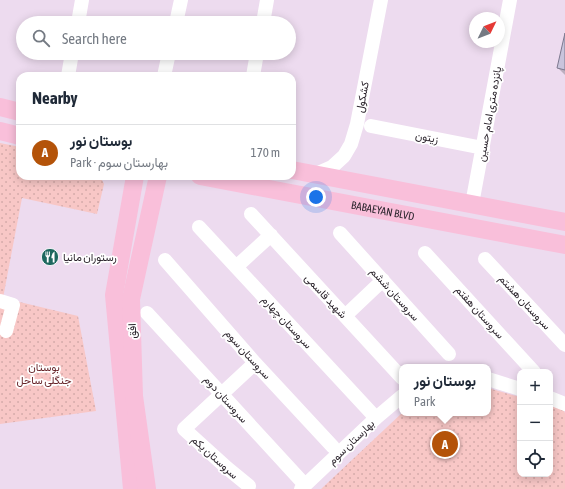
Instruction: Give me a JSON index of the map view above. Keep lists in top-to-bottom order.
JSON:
{
  "streets": {
    "main road": ["BABAEYAN BLVD", "افق"],
    "street": [
      "کشکول",
      "پانزده متری امام حسین",
      "زیتون",
      "سروستان ششم",
      "شهید قاسمی",
      "سروستان هشتم",
      "سروستان هفتم",
      "سروستان چهارم",
      "سروستان سوم",
      "سروستان دوم",
      "بهارستان سوم",
      "سروستان یکم"
    ]
  },
  "crossings": [
    ["کشکول", "BABAEYAN BLVD"],
    ["پانزده متری امام حسین", "زیتون"],
    ["پانزده متری امام حسین", "BABAEYAN BLVD"],
    ["سروستان چهارم", "بهارستان سوم"],
    ["سروستان دوم", "بهارستان سوم"],
    ["سروستان دوم", "سروستان یکم"]
  ],
  "parks": ["بوستان جنگلی ساحل"],
  "places": {
    "restaurant": ["رستوران مانیا"]
  },
  "north": "top right",
  "page": {
    "search": "Search here",
    "heading": "Nearby",
    "list": [
      {
        "mark": "A",
        "name": "بوستان نور",
        "note": "Park · بهارستان سوم",
        "value": "170 m"
      }
    ],
    "popup": ["بوستان نور", "Park"],
    "map_buttons": ["+", "−"],
    "pins": "A"
  }
}
